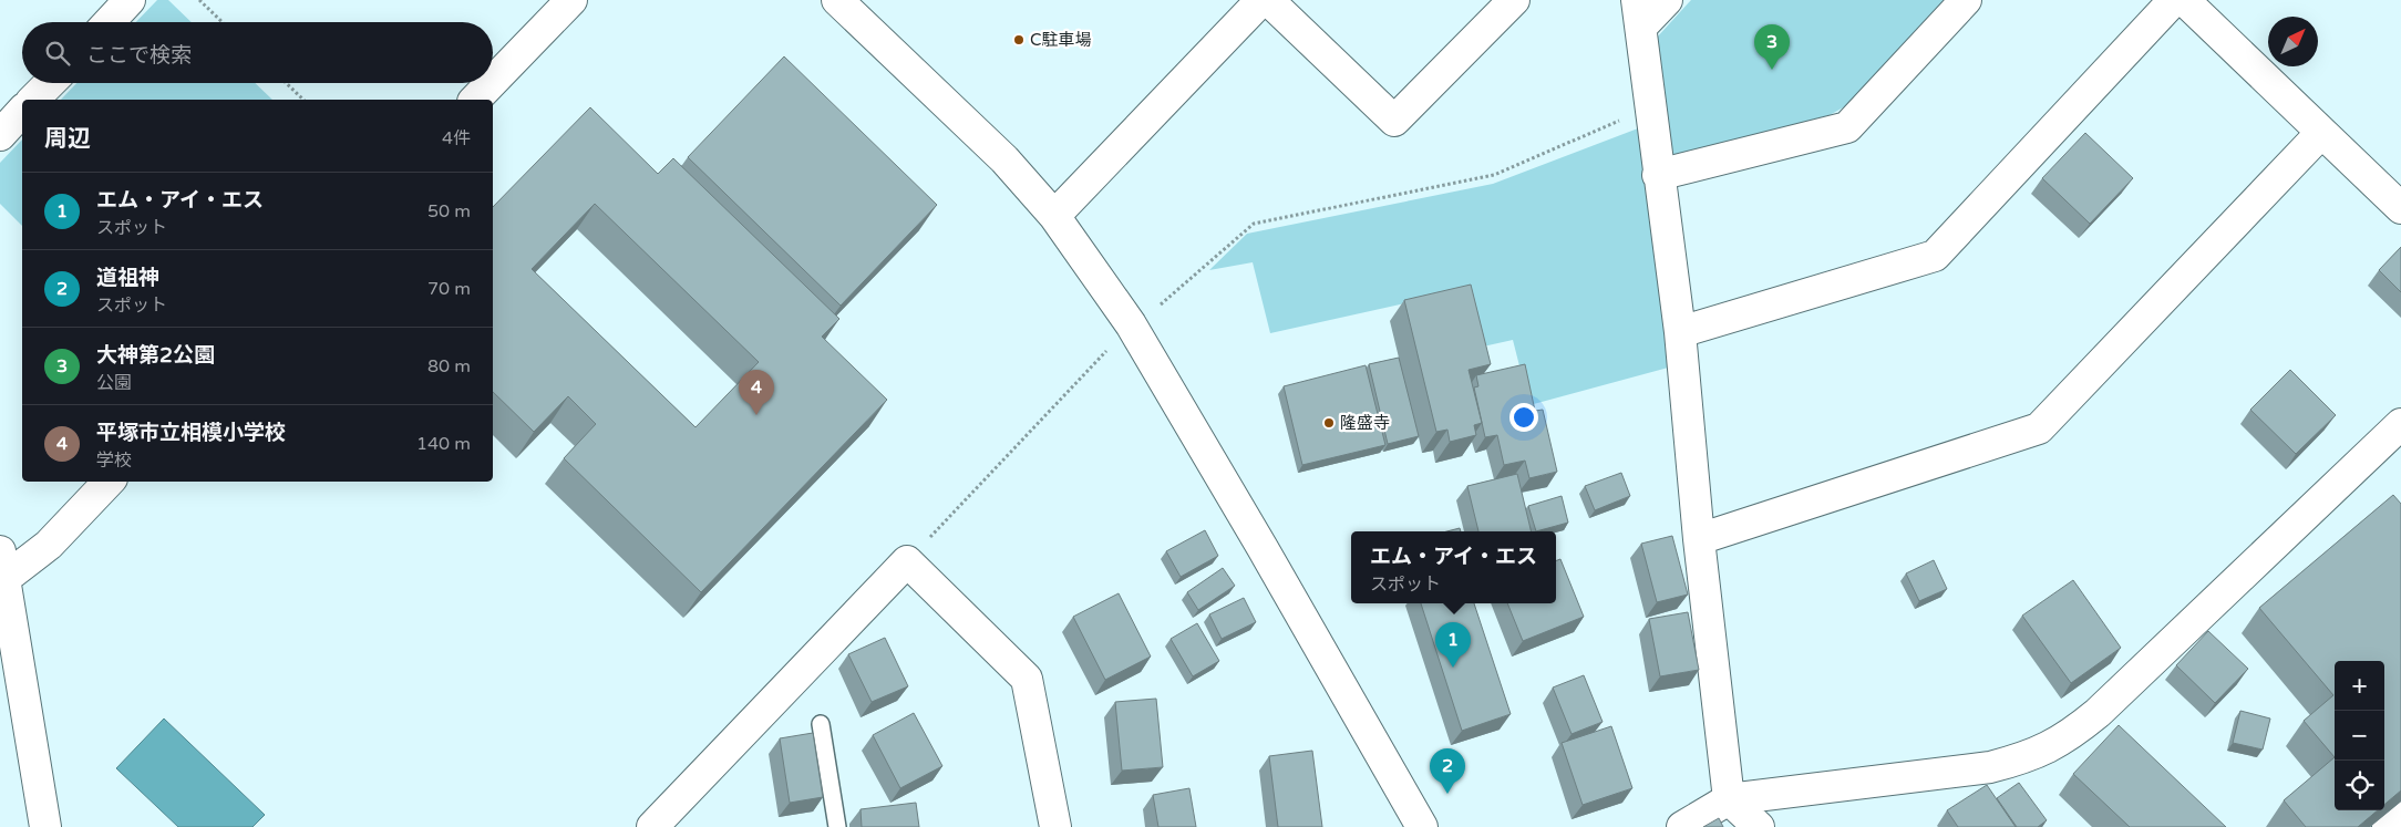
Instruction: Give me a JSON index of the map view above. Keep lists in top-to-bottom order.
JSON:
{
  "places": ["C駐車場", "隆盛寺"],
  "north": "top right",
  "page": {
    "search": "ここで検索",
    "pins": [
      "3",
      "4",
      "1",
      "2"
    ],
    "heading": ["周辺", "4件"],
    "list": [
      {
        "mark": "1",
        "name": "エム・アイ・エス",
        "note": "スポット",
        "value": "50 m"
      },
      {
        "mark": "2",
        "name": "道祖神",
        "note": "スポット",
        "value": "70 m"
      },
      {
        "mark": "3",
        "name": "大神第2公園",
        "note": "公園",
        "value": "80 m"
      },
      {
        "mark": "4",
        "name": "平塚市立相模小学校",
        "note": "学校",
        "value": "140 m"
      }
    ],
    "popup": ["エム・アイ・エス", "スポット"],
    "map_buttons": ["+", "−"]
  }
}
